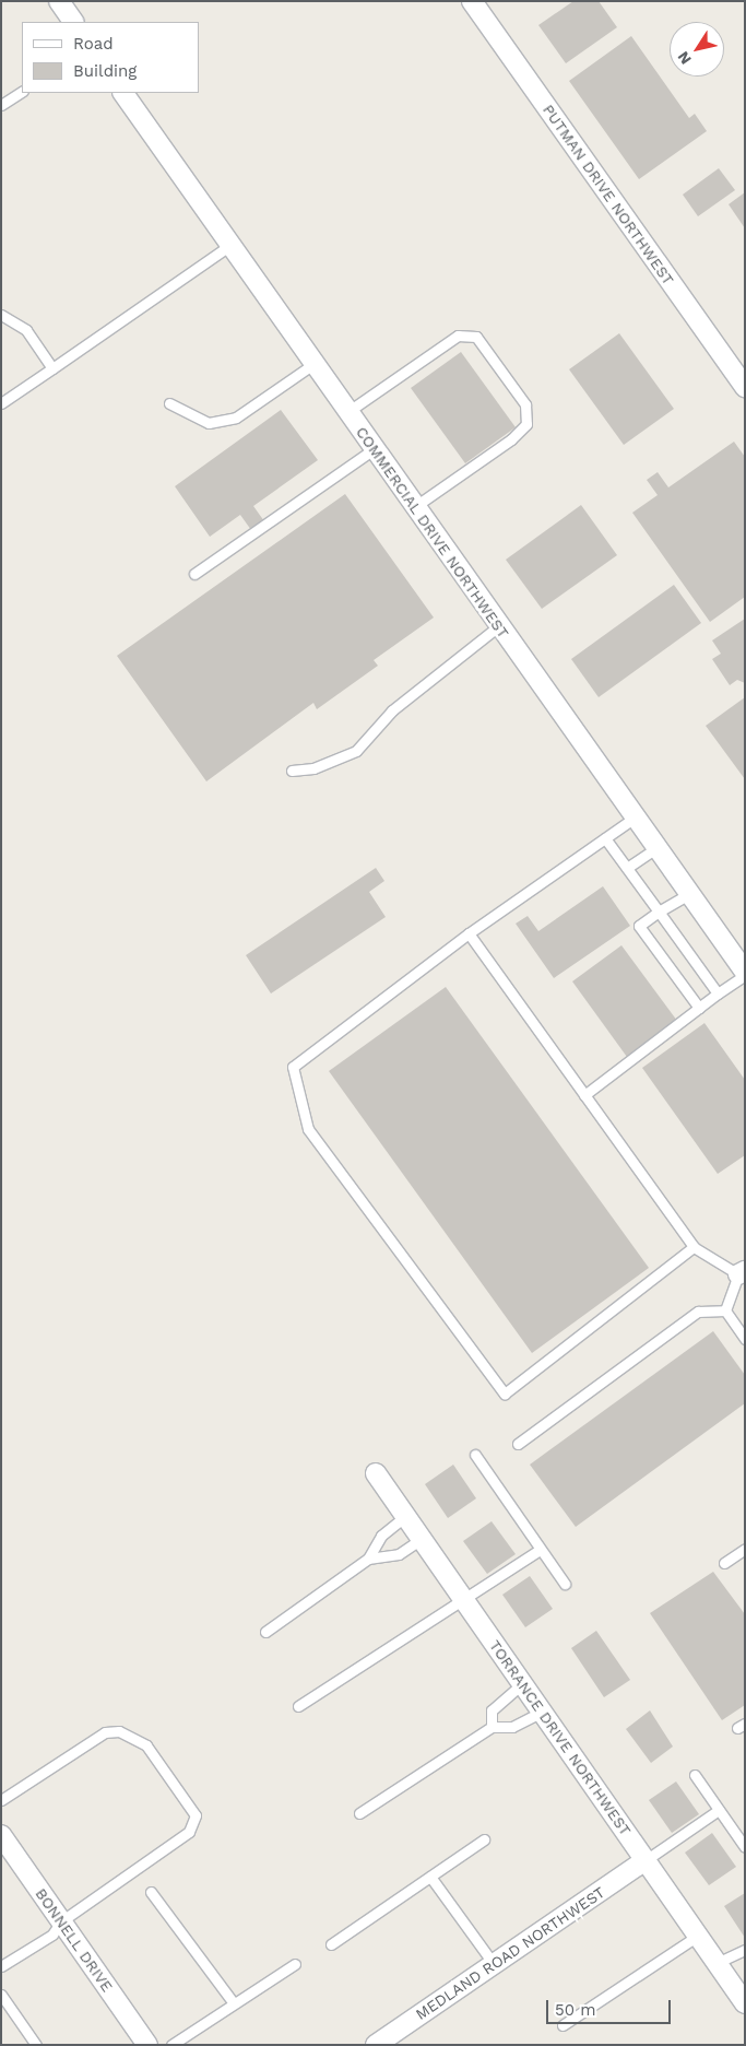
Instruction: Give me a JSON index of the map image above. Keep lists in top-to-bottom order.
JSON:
{
  "streets": {
    "street": [
      "PUTMAN DRIVE NORTHWEST",
      "COMMERCIAL DRIVE NORTHWEST",
      "TORRANCE DRIVE NORTHWEST",
      "BONNELL DRIVE",
      "MEDLAND ROAD NORTHWEST"
    ]
  },
  "crossings": [
    ["TORRANCE DRIVE NORTHWEST", "MEDLAND ROAD NORTHWEST"]
  ],
  "legend": ["Road", "Building"],
  "scale_bar": "50 m",
  "north": "bottom left"
}
